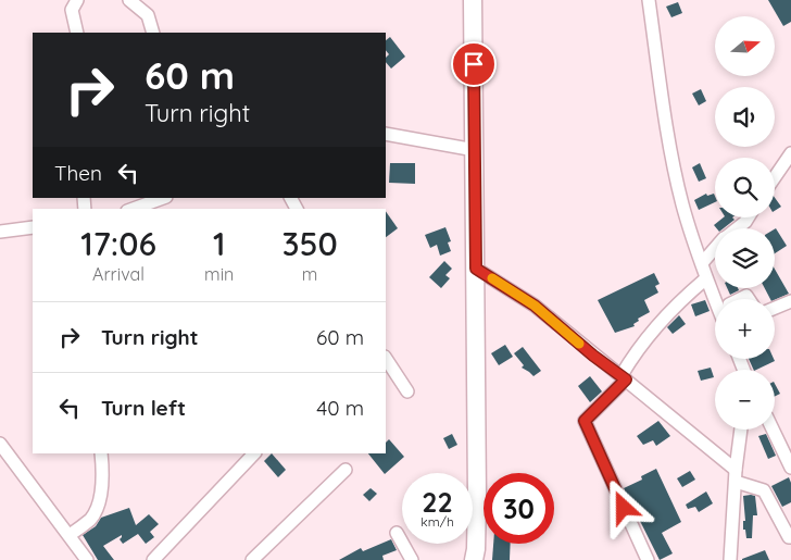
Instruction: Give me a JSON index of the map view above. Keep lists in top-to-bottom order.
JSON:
{
  "north": "right",
  "page": {
    "map_buttons": ["+", "−"],
    "turn": ["60 m", "Turn right"],
    "then": "Then",
    "eta": [
      "17:06",
      "Arrival",
      "1",
      "min",
      "350",
      "m"
    ],
    "list": [
      {
        "name": "Turn right",
        "value": "60 m"
      },
      {
        "name": "Turn left",
        "value": "40 m"
      }
    ],
    "speed": "22 km/h",
    "limit": "30"
  }
}
